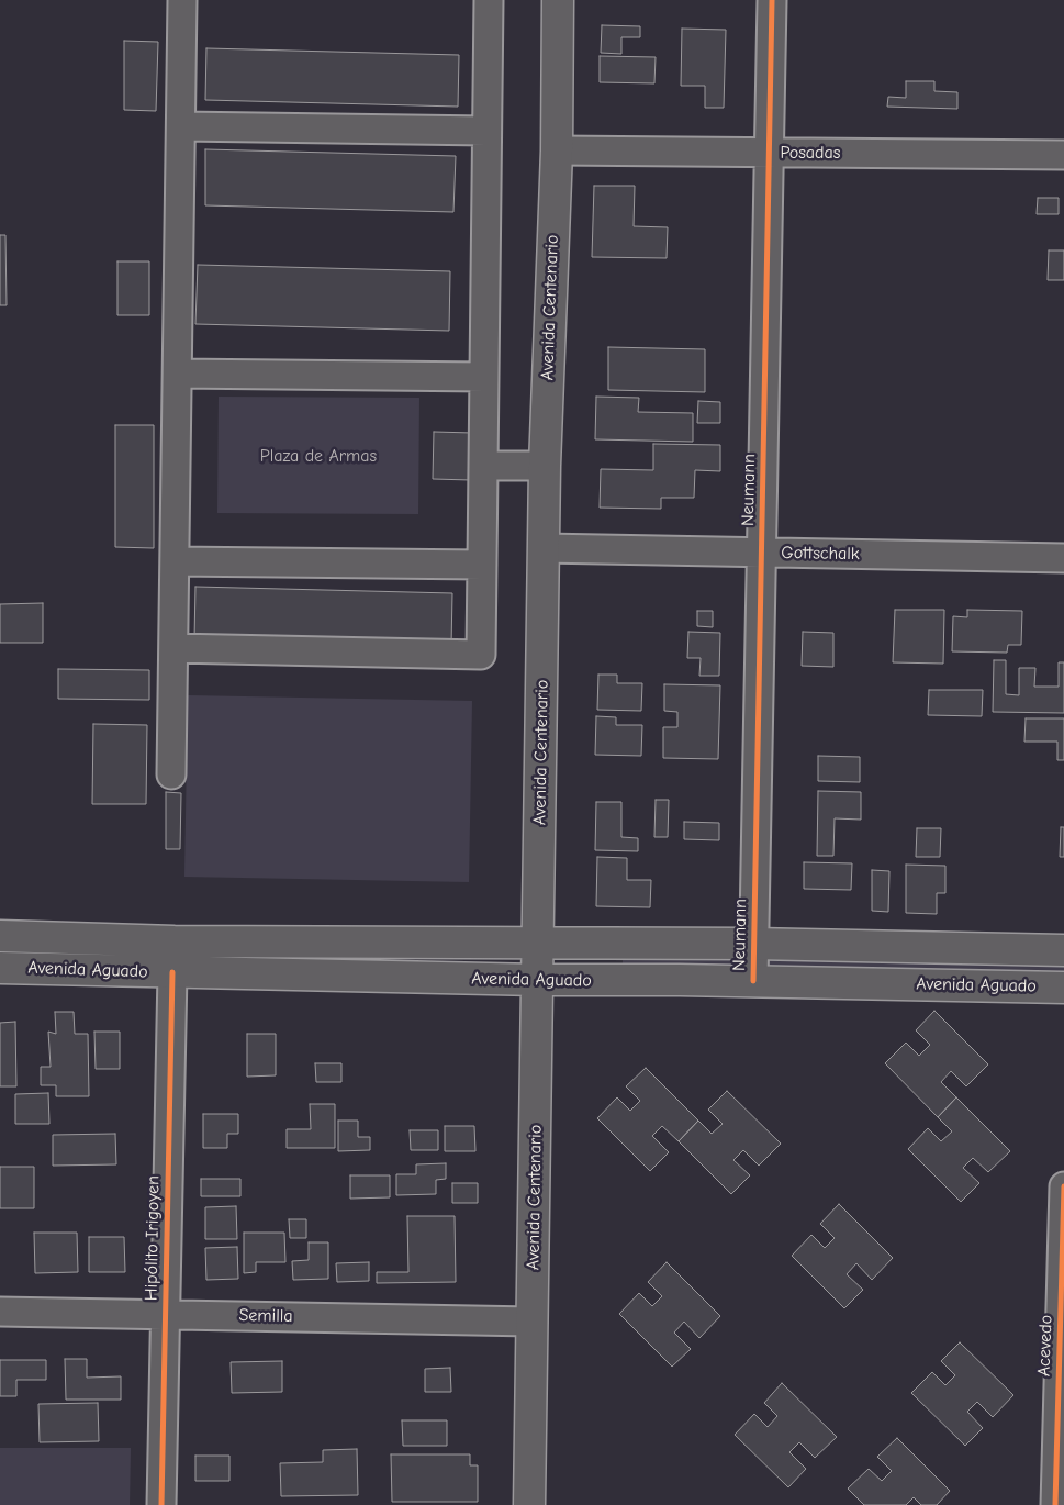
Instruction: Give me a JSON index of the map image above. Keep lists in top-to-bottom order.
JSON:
{
  "streets": {
    "main road": ["Avenida Centenario", "Avenida Aguado"],
    "street": [
      "Posadas",
      "Neumann",
      "Gottschalk",
      "Hipólito Irigoyen",
      "Semilla",
      "Acevedo"
    ]
  },
  "crossings": [
    ["Posadas", "Avenida Centenario"],
    ["Posadas", "Neumann"],
    ["Avenida Centenario", "Gottschalk"],
    ["Avenida Centenario", "Avenida Aguado"],
    ["Avenida Centenario", "Semilla"],
    ["Neumann", "Gottschalk"],
    ["Neumann", "Avenida Aguado"],
    ["Avenida Aguado", "Hipólito Irigoyen"],
    ["Hipólito Irigoyen", "Semilla"]
  ],
  "parks": ["Plaza de Armas"]
}
